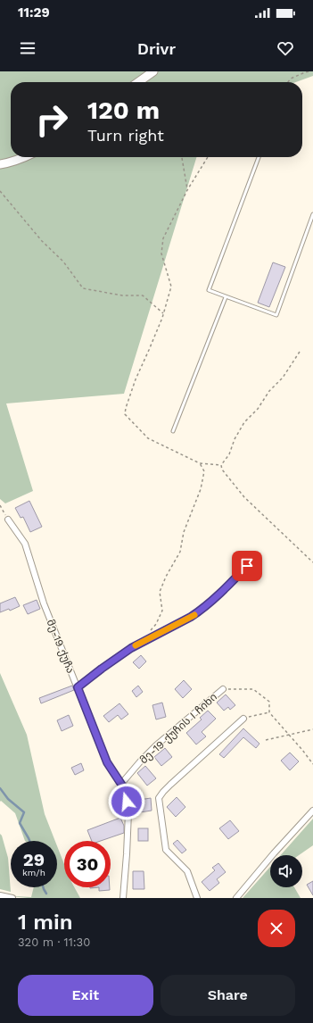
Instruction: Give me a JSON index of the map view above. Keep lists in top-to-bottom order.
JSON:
{
  "streets": {
    "street": ["მე-19 ქუჩა", "მე-19 ქუჩის I ჩიხი"]
  },
  "crossings": [
    ["მე-19 ქუჩა", "მე-19 ქუჩის I ჩიხი"]
  ],
  "page": {
    "status": "11:29",
    "header": "Drivr",
    "turn": ["120 m", "Turn right"],
    "speed": "29 km/h",
    "limit": "30",
    "heading": ["1 min", "320 m · 11:30"],
    "buttons": ["Exit", "Share"]
  }
}
